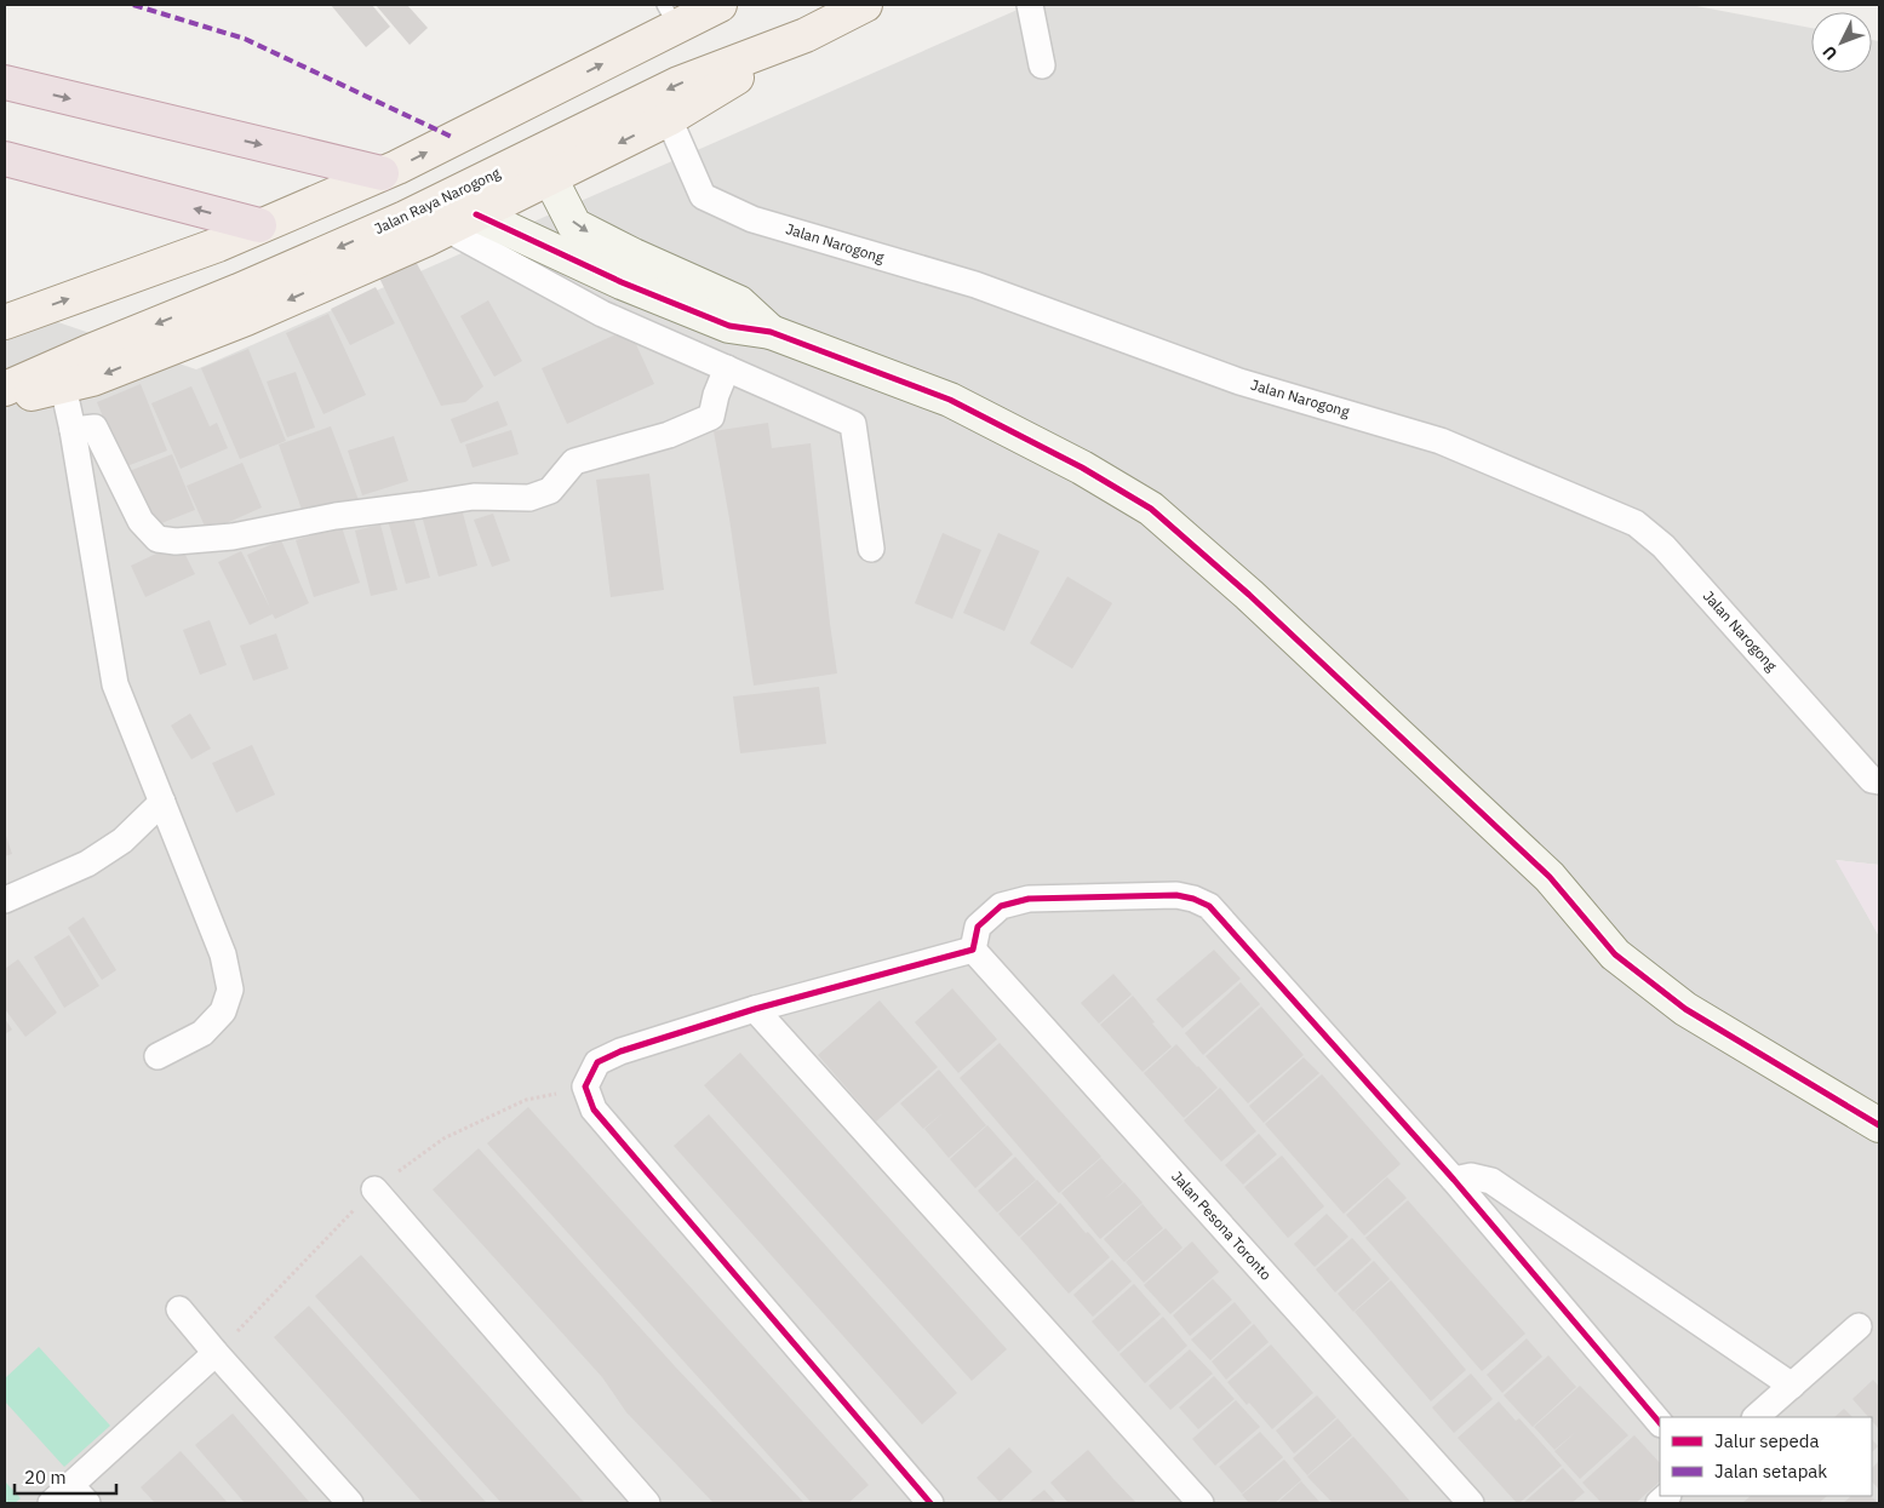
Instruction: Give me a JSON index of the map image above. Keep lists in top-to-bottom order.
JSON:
{
  "streets": {
    "main road": ["Jalan Raya Narogong"],
    "street": ["Jalan Narogong", "Jalan Pesona Toronto"]
  },
  "legend": ["Jalur sepeda", "Jalan setapak"],
  "scale_bar": "20 m",
  "north": "bottom left"
}
